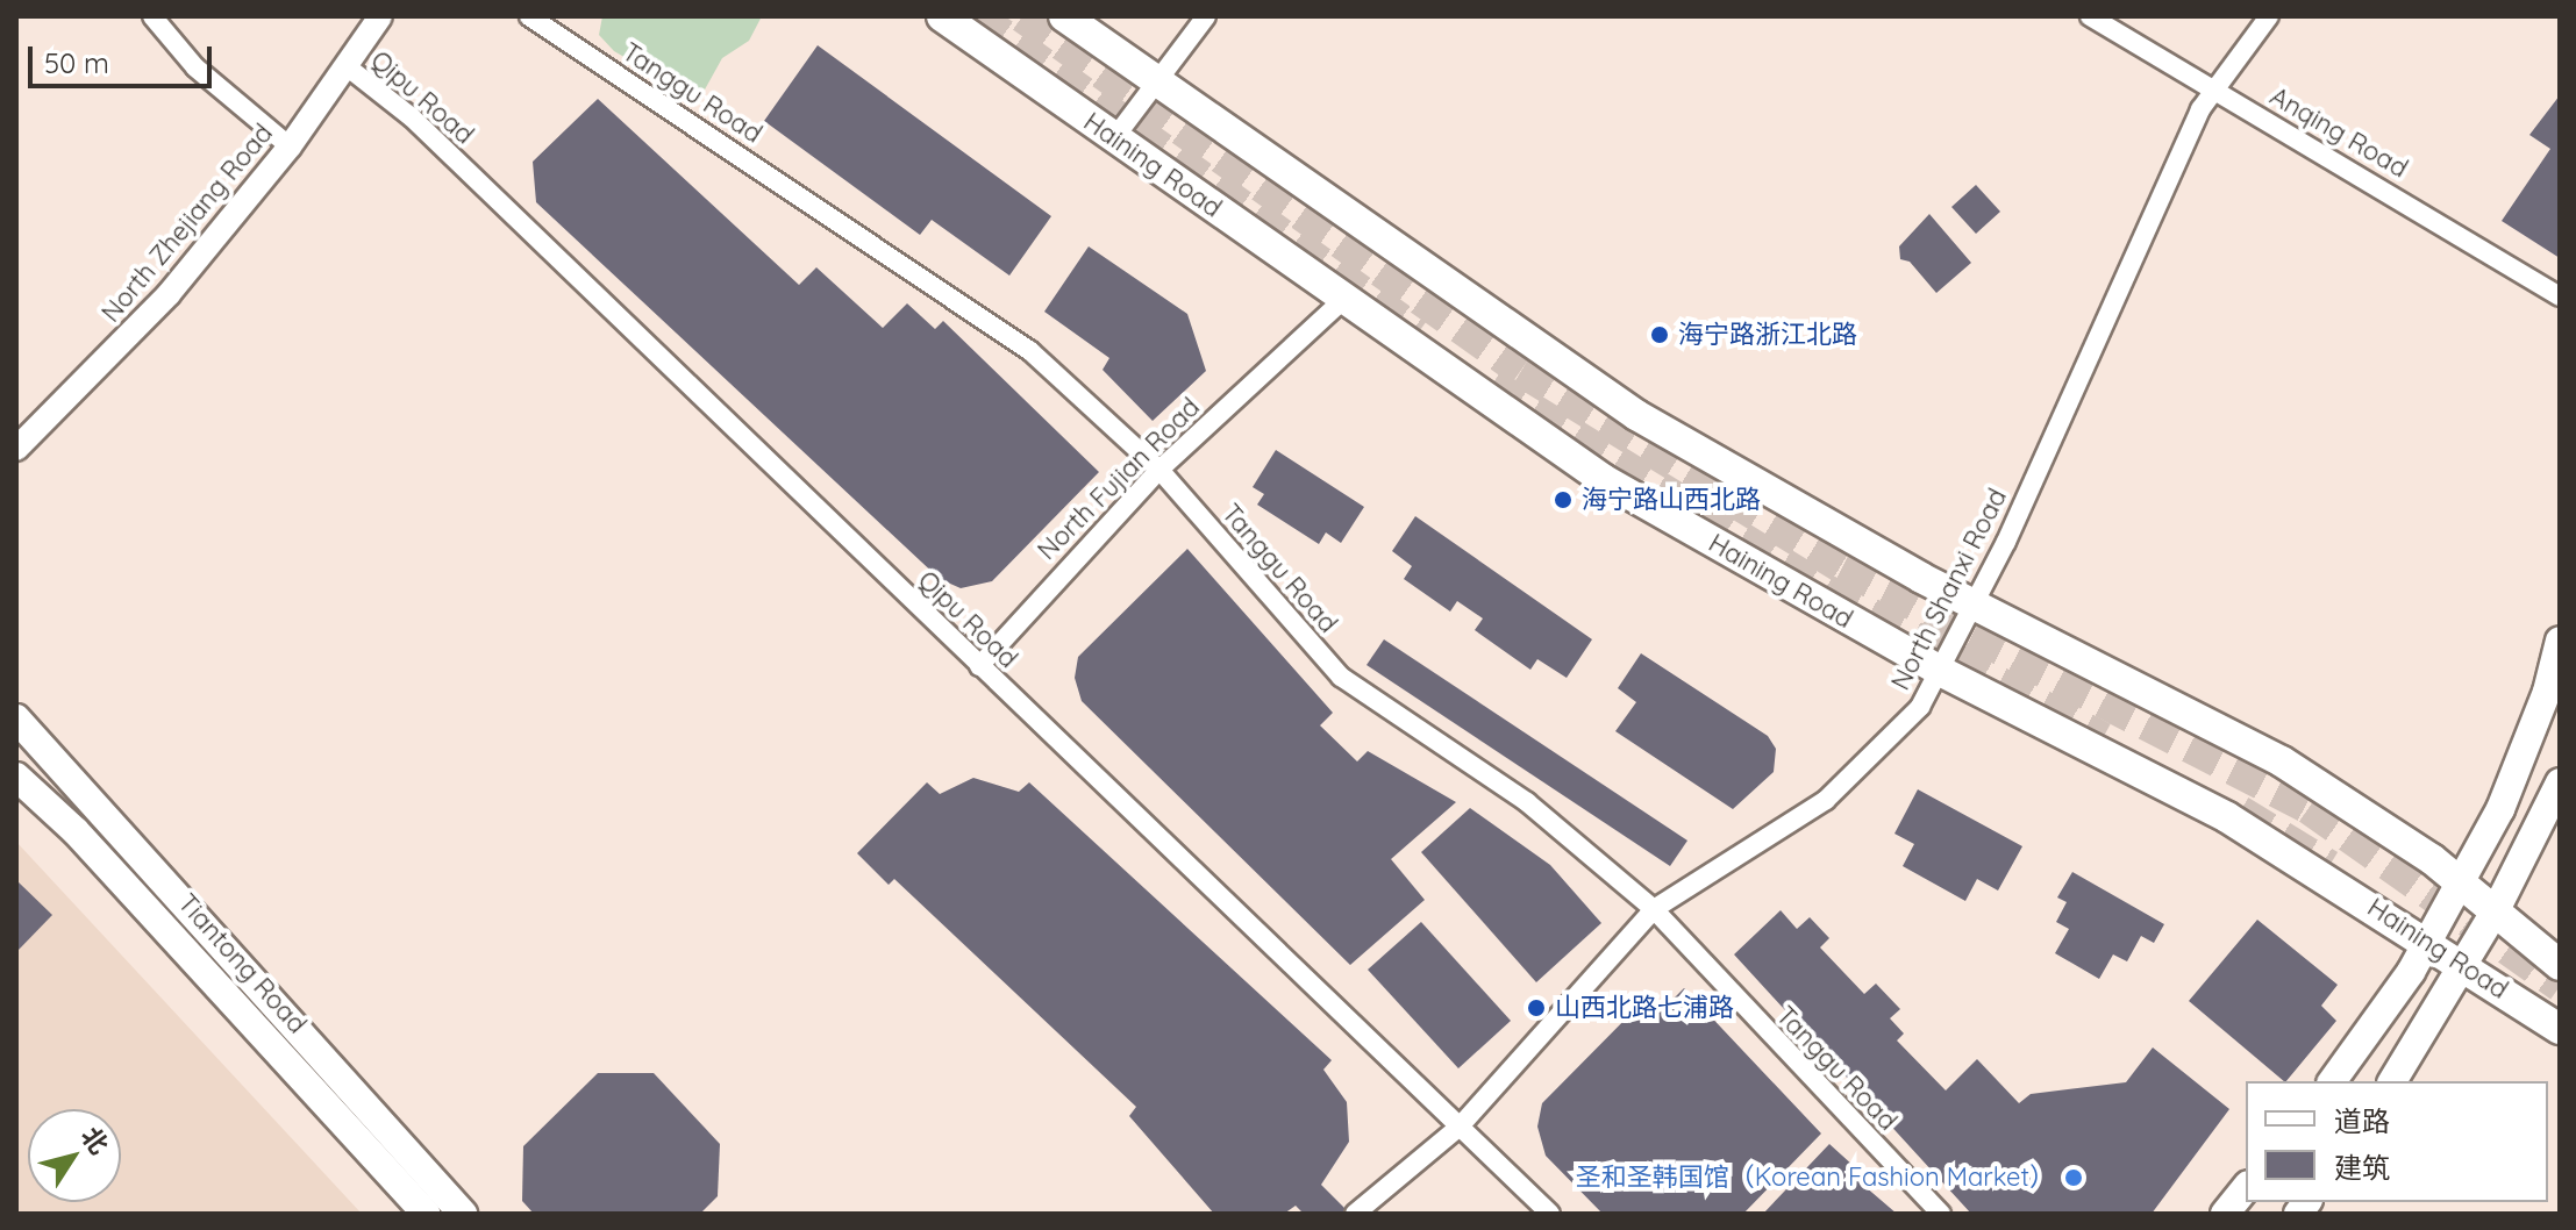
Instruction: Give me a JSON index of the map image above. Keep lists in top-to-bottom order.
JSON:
{
  "streets": {
    "main road": ["Haining Road", "Tiantong Road"],
    "street": [
      "Tanggu Road",
      "Qipu Road",
      "Anqing Road",
      "North Zhejiang Road",
      "North Fujian Road",
      "North Shanxi Road"
    ]
  },
  "crossings": [
    ["Tanggu Road", "North Fujian Road"],
    ["Tanggu Road", "North Shanxi Road"],
    ["Qipu Road", "North Zhejiang Road"],
    ["Qipu Road", "North Fujian Road"],
    ["Qipu Road", "North Shanxi Road"],
    ["Anqing Road", "North Shanxi Road"],
    ["Haining Road", "North Fujian Road"],
    ["Haining Road", "North Shanxi Road"]
  ],
  "places": [
    "海宁路浙江北路",
    "海宁路山西北路",
    "山西北路七浦路",
    "圣和圣韩国馆（Korean Fashion Market）"
  ],
  "legend": ["道路", "建筑"],
  "scale_bar": "50 m",
  "north": "top right"
}
